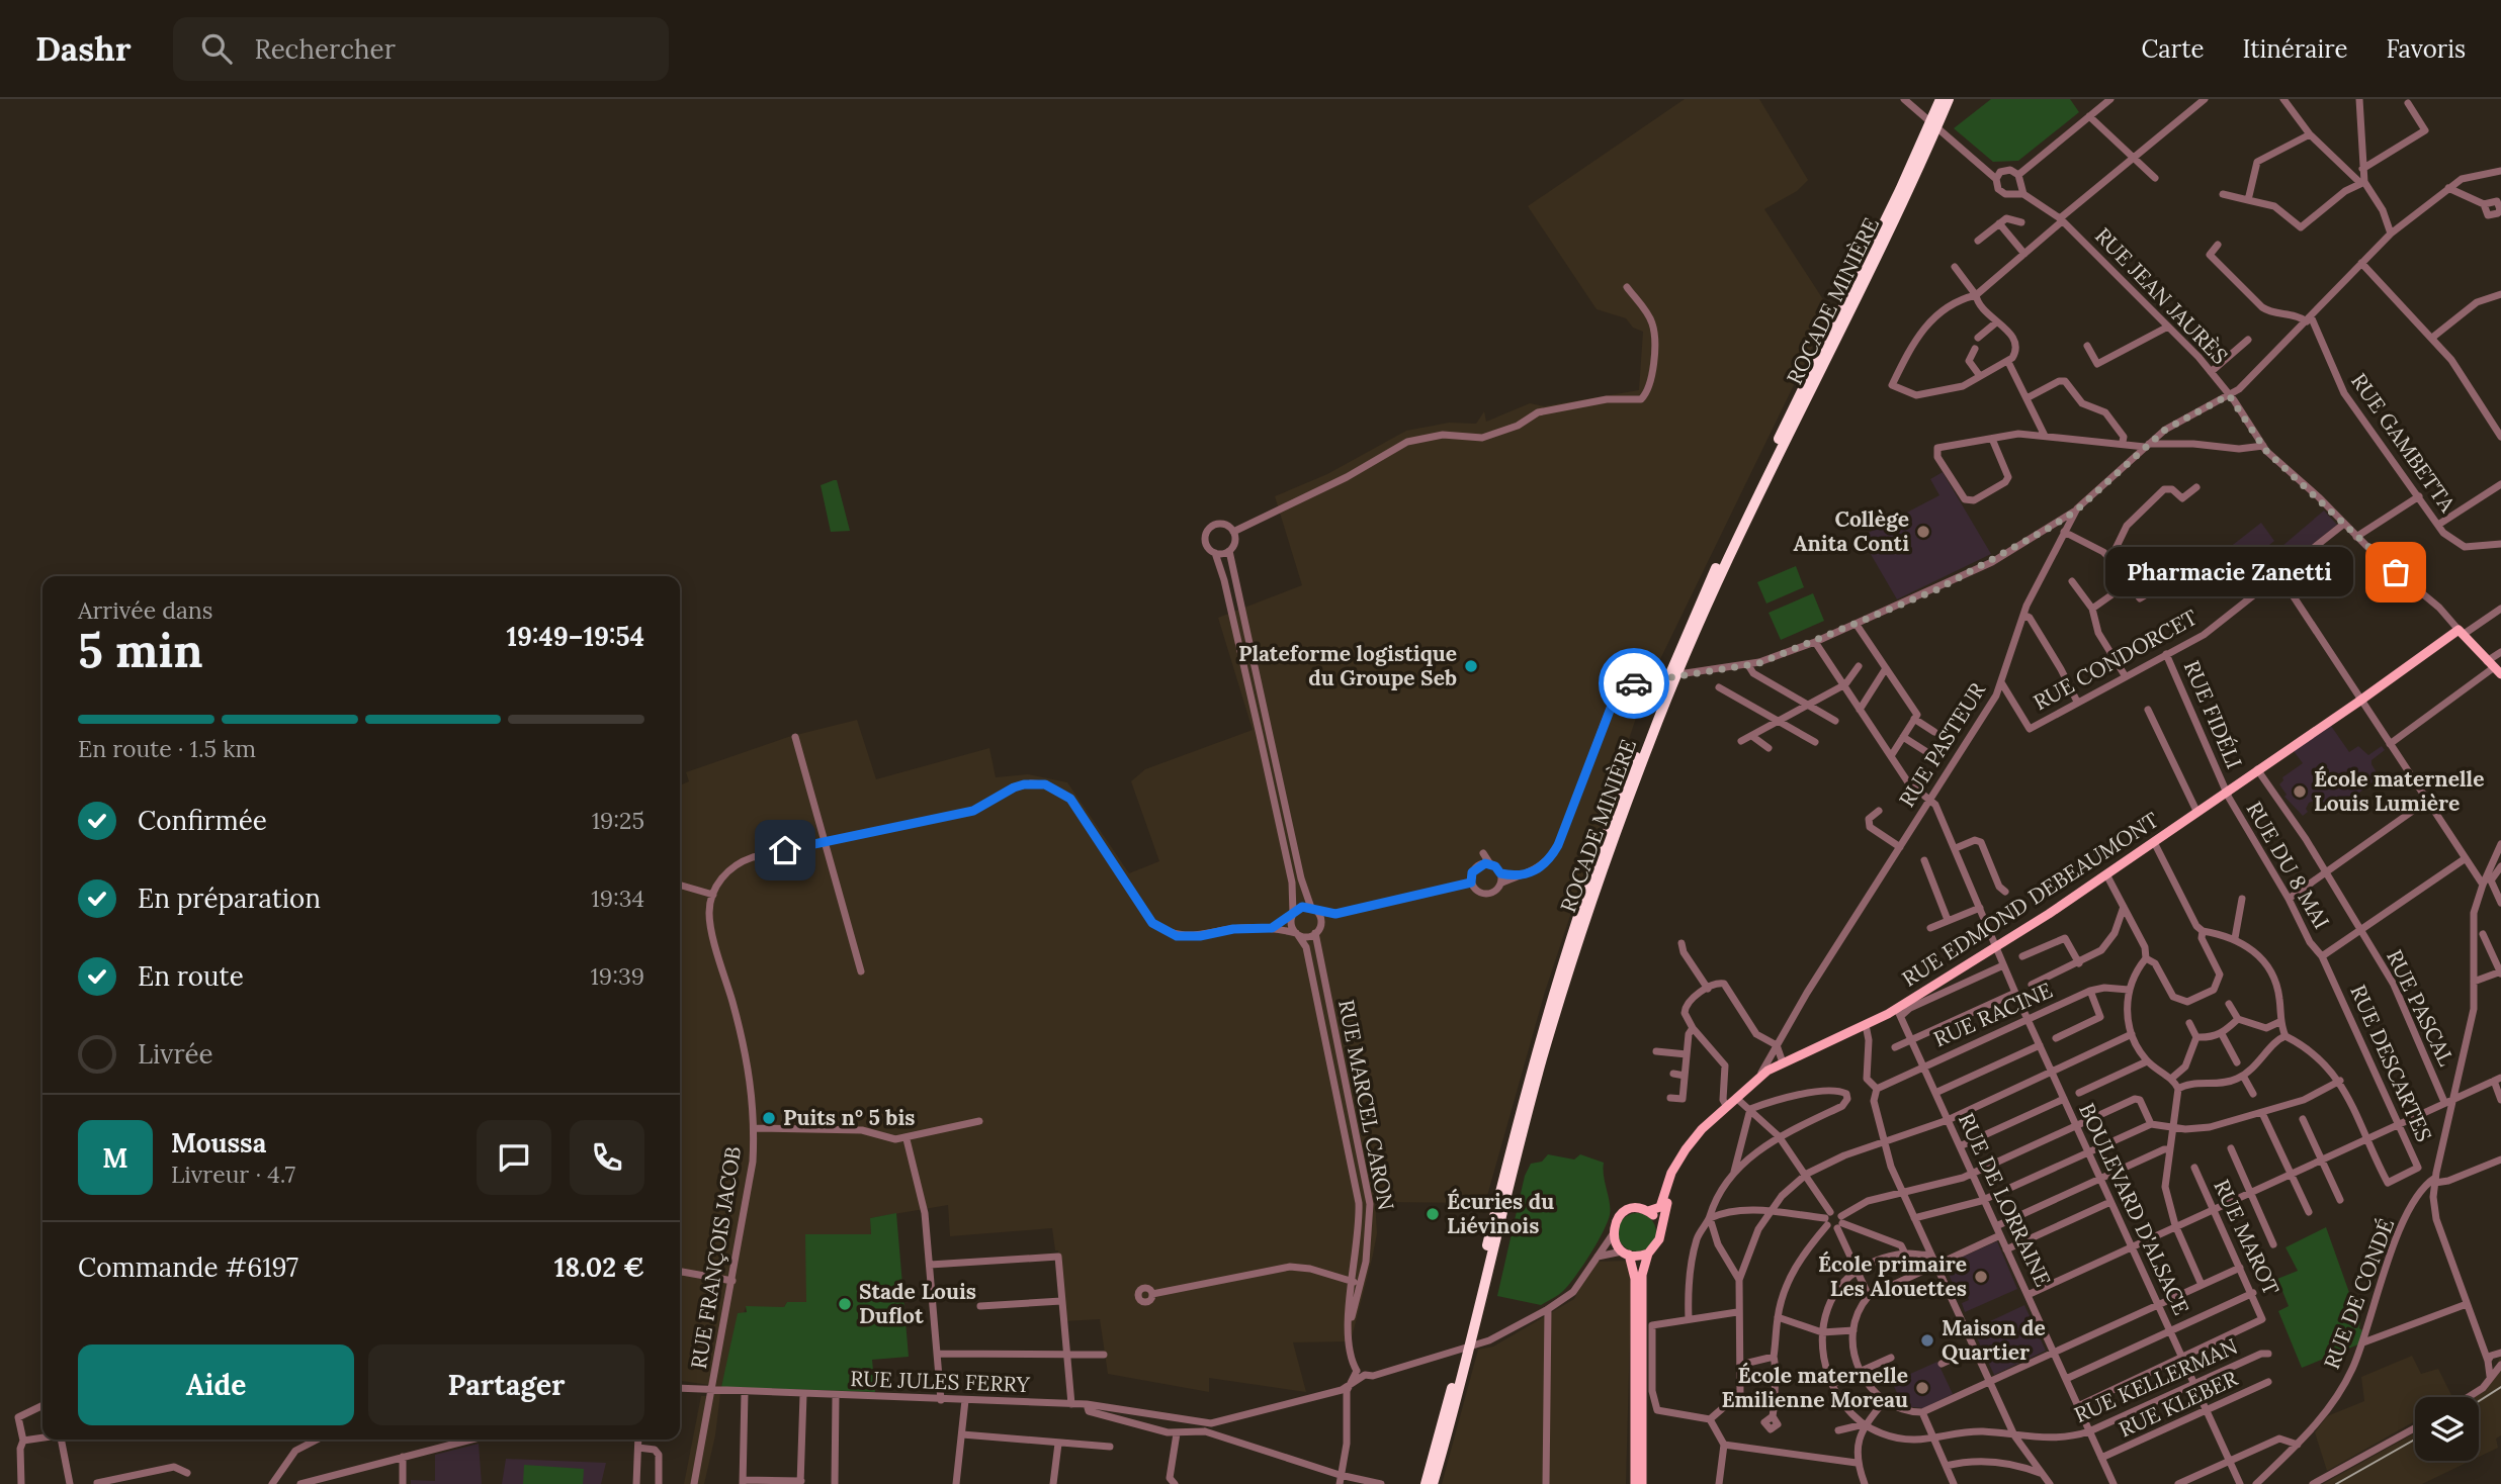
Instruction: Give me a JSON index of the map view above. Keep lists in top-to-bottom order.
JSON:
{
  "streets": {
    "highway": ["ROCADE MINIÈRE"],
    "main road": ["RUE JEAN JAURÈS", "RUE EDMOND DEBEAUMONT"],
    "street": [
      "RUE GAMBETTA",
      "RUE CONDORCET",
      "RUE FIDÉLI",
      "RUE PASTEUR",
      "RUE DU 8 MAI",
      "RUE PASCAL",
      "RUE RACINE",
      "RUE DESCARTES",
      "RUE MARCEL CARON",
      "RUE DE LORRAINE",
      "BOULEVARD D'ALSACE",
      "RUE MAROT",
      "RUE FRANÇOIS JACOB",
      "RUE DE CONDÉ",
      "RUE KELLERMAN",
      "RUE JULES FERRY",
      "RUE KLEBER"
    ]
  },
  "crossings": [
    ["RUE JEAN JAURÈS", "RUE CONDORCET"],
    ["RUE JEAN JAURÈS", "RUE PASTEUR"],
    ["RUE JEAN JAURÈS", "RUE EDMOND DEBEAUMONT"],
    ["RUE GAMBETTA", "RUE PASTEUR"],
    ["RUE CONDORCET", "RUE FIDÉLI"],
    ["RUE CONDORCET", "RUE PASTEUR"],
    ["RUE FIDÉLI", "RUE DU 8 MAI"],
    ["RUE FIDÉLI", "RUE EDMOND DEBEAUMONT"],
    ["RUE PASTEUR", "RUE EDMOND DEBEAUMONT"],
    ["RUE PASTEUR", "BOULEVARD D'ALSACE"],
    ["RUE DU 8 MAI", "RUE EDMOND DEBEAUMONT"],
    ["RUE DU 8 MAI", "RUE DESCARTES"],
    ["RUE EDMOND DEBEAUMONT", "RUE PASCAL"],
    ["RUE EDMOND DEBEAUMONT", "RUE DE LORRAINE"],
    ["RUE EDMOND DEBEAUMONT", "BOULEVARD D'ALSACE"],
    ["RUE RACINE", "RUE DE LORRAINE"],
    ["RUE RACINE", "BOULEVARD D'ALSACE"],
    ["RUE DESCARTES", "RUE DE CONDÉ"],
    ["RUE DE LORRAINE", "RUE KELLERMAN"],
    ["RUE DE LORRAINE", "RUE KLEBER"],
    ["BOULEVARD D'ALSACE", "RUE MAROT"],
    ["BOULEVARD D'ALSACE", "RUE KELLERMAN"],
    ["BOULEVARD D'ALSACE", "RUE KLEBER"]
  ],
  "places": [
    "Collège Anita Conti",
    "Pharmacie Zanetti",
    "Plateforme logistique du Groupe Seb",
    "École maternelle Louis Lumière",
    "Puits n° 5 bis",
    "Écuries du Liévinois",
    "École primaire Les Alouettes",
    "Stade Louis Duflot",
    "Maison de Quartier",
    "École maternelle Emilienne Moreau"
  ],
  "page": {
    "header": "Dashr",
    "search": "Rechercher",
    "nav": ["Carte", "Itinéraire", "Favoris"],
    "bubble": "Pharmacie Zanetti",
    "heading": ["5 min", "Arrivée dans", "19:49–19:54"],
    "panel": [
      "Moussa",
      "Livreur · 4.7",
      "Commande #6197",
      "18.02 €"
    ],
    "bar": "En route · 1.5 km",
    "list": [
      ["Confirmée", "19:25"],
      ["En préparation", "19:34"],
      ["En route", "19:39"],
      "Livrée"
    ],
    "round": "M",
    "buttons": ["Aide", "Partager"]
  }
}
